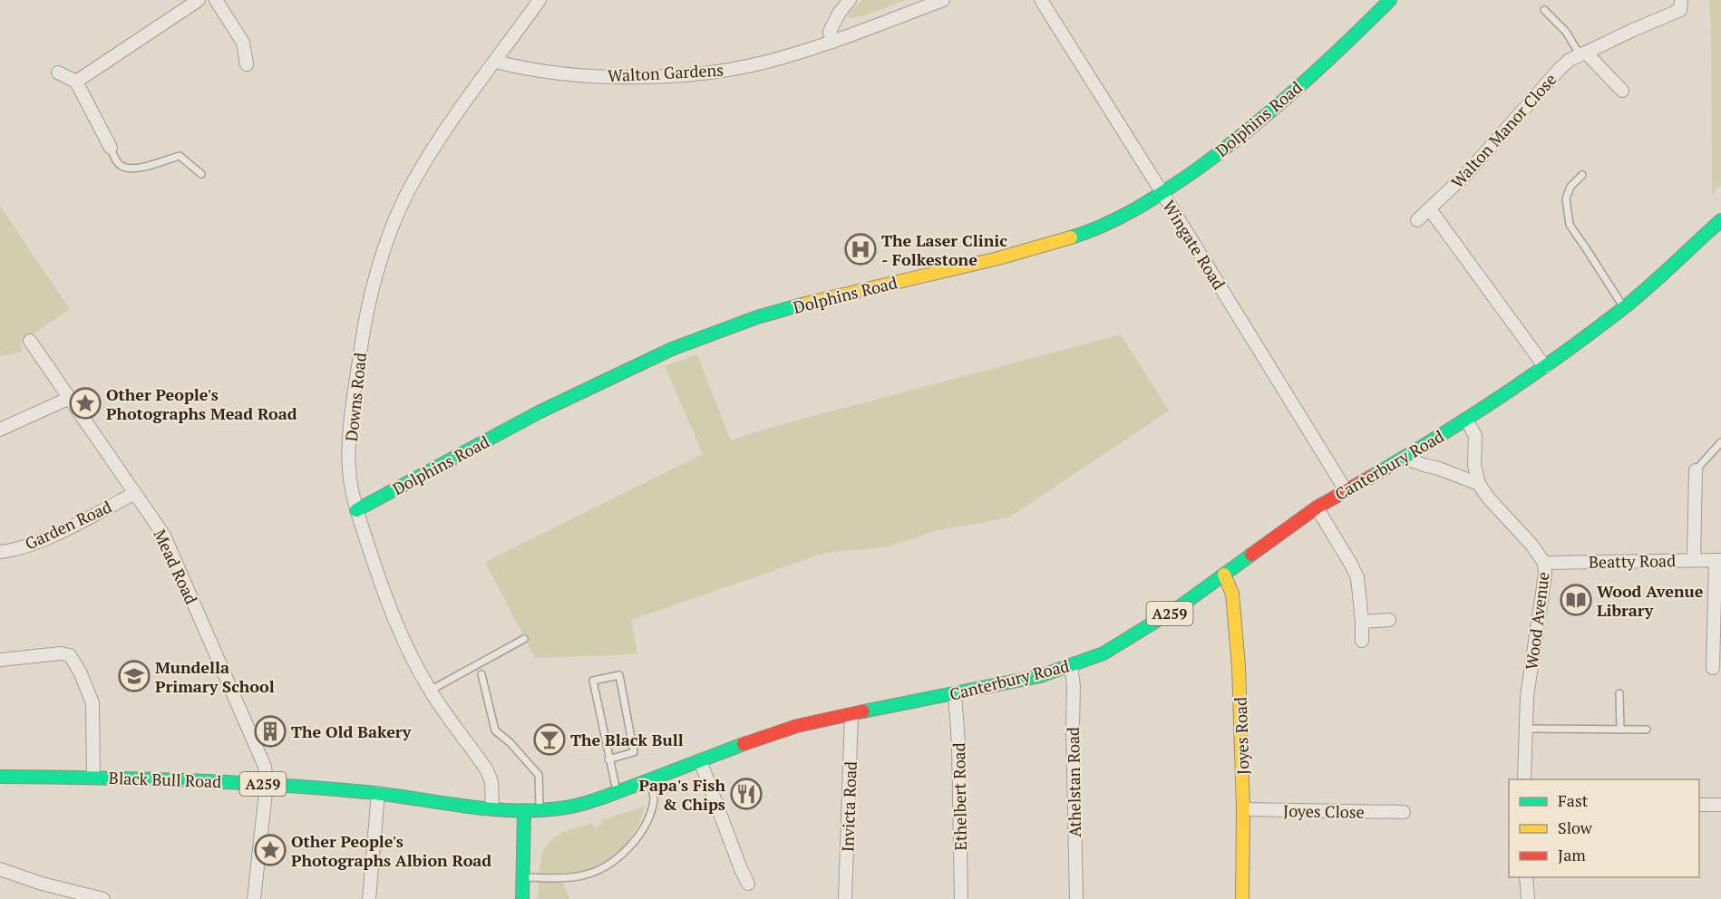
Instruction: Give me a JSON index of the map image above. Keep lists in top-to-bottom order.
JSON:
{
  "streets": {
    "main road": [
      "Dolphins Road",
      "Canterbury Road",
      "A259",
      "Joyes Road",
      "Black Bull Road"
    ],
    "street": [
      "Walton Gardens",
      "Walton Manor Close",
      "Wingate Road",
      "Downs Road",
      "Garden Road",
      "Beatty Road",
      "Mead Road",
      "Wood Avenue",
      "Athelstan Road",
      "Ethelbert Road",
      "Invicta Road",
      "Joyes Close"
    ]
  },
  "crossings": [
    ["Walton Gardens", "Downs Road"],
    ["Dolphins Road", "Wingate Road"],
    ["Dolphins Road", "Downs Road"],
    ["Wingate Road", "Canterbury Road"],
    ["Downs Road", "Black Bull Road"],
    ["Canterbury Road", "Wood Avenue"],
    ["Canterbury Road", "Joyes Road"],
    ["Canterbury Road", "Black Bull Road"],
    ["Canterbury Road", "Athelstan Road"],
    ["Canterbury Road", "Ethelbert Road"],
    ["Canterbury Road", "Invicta Road"],
    ["Garden Road", "Mead Road"],
    ["Beatty Road", "Wood Avenue"],
    ["Mead Road", "Black Bull Road"],
    ["Joyes Road", "Joyes Close"]
  ],
  "places": {
    "hospital": ["The Laser Clinic - Folkestone"],
    "place": ["Other People's Photographs Mead Road", "Other People's Photographs Albion Road"],
    "library": ["Wood Avenue Library"],
    "school or university": ["Mundella Primary School"],
    "building": ["The Old Bakery"],
    "bar": ["The Black Bull"],
    "restaurant": ["Papa's Fish & Chips"]
  },
  "legend": ["Fast", "Slow", "Jam"]
}
